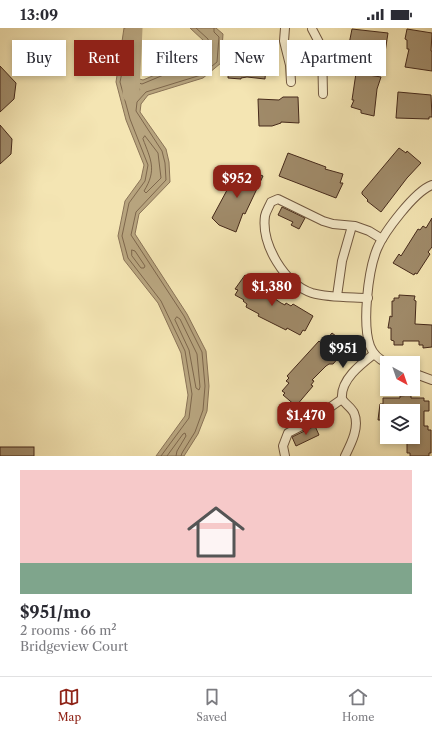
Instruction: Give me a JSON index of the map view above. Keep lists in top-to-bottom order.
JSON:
{
  "north": "bottom right",
  "page": {
    "status": "13:09",
    "chip": [
      "Buy",
      "Rent",
      "Filters",
      "New",
      "Apartment"
    ],
    "price": [
      "$952",
      "$1,380",
      "$951",
      "$1,470"
    ],
    "list": [
      {
        "name": "$951/mo",
        "note": "2 rooms · 66 m² · Bridgeview Court"
      }
    ],
    "tabs": ["Map", "Saved", "Home"]
  }
}
